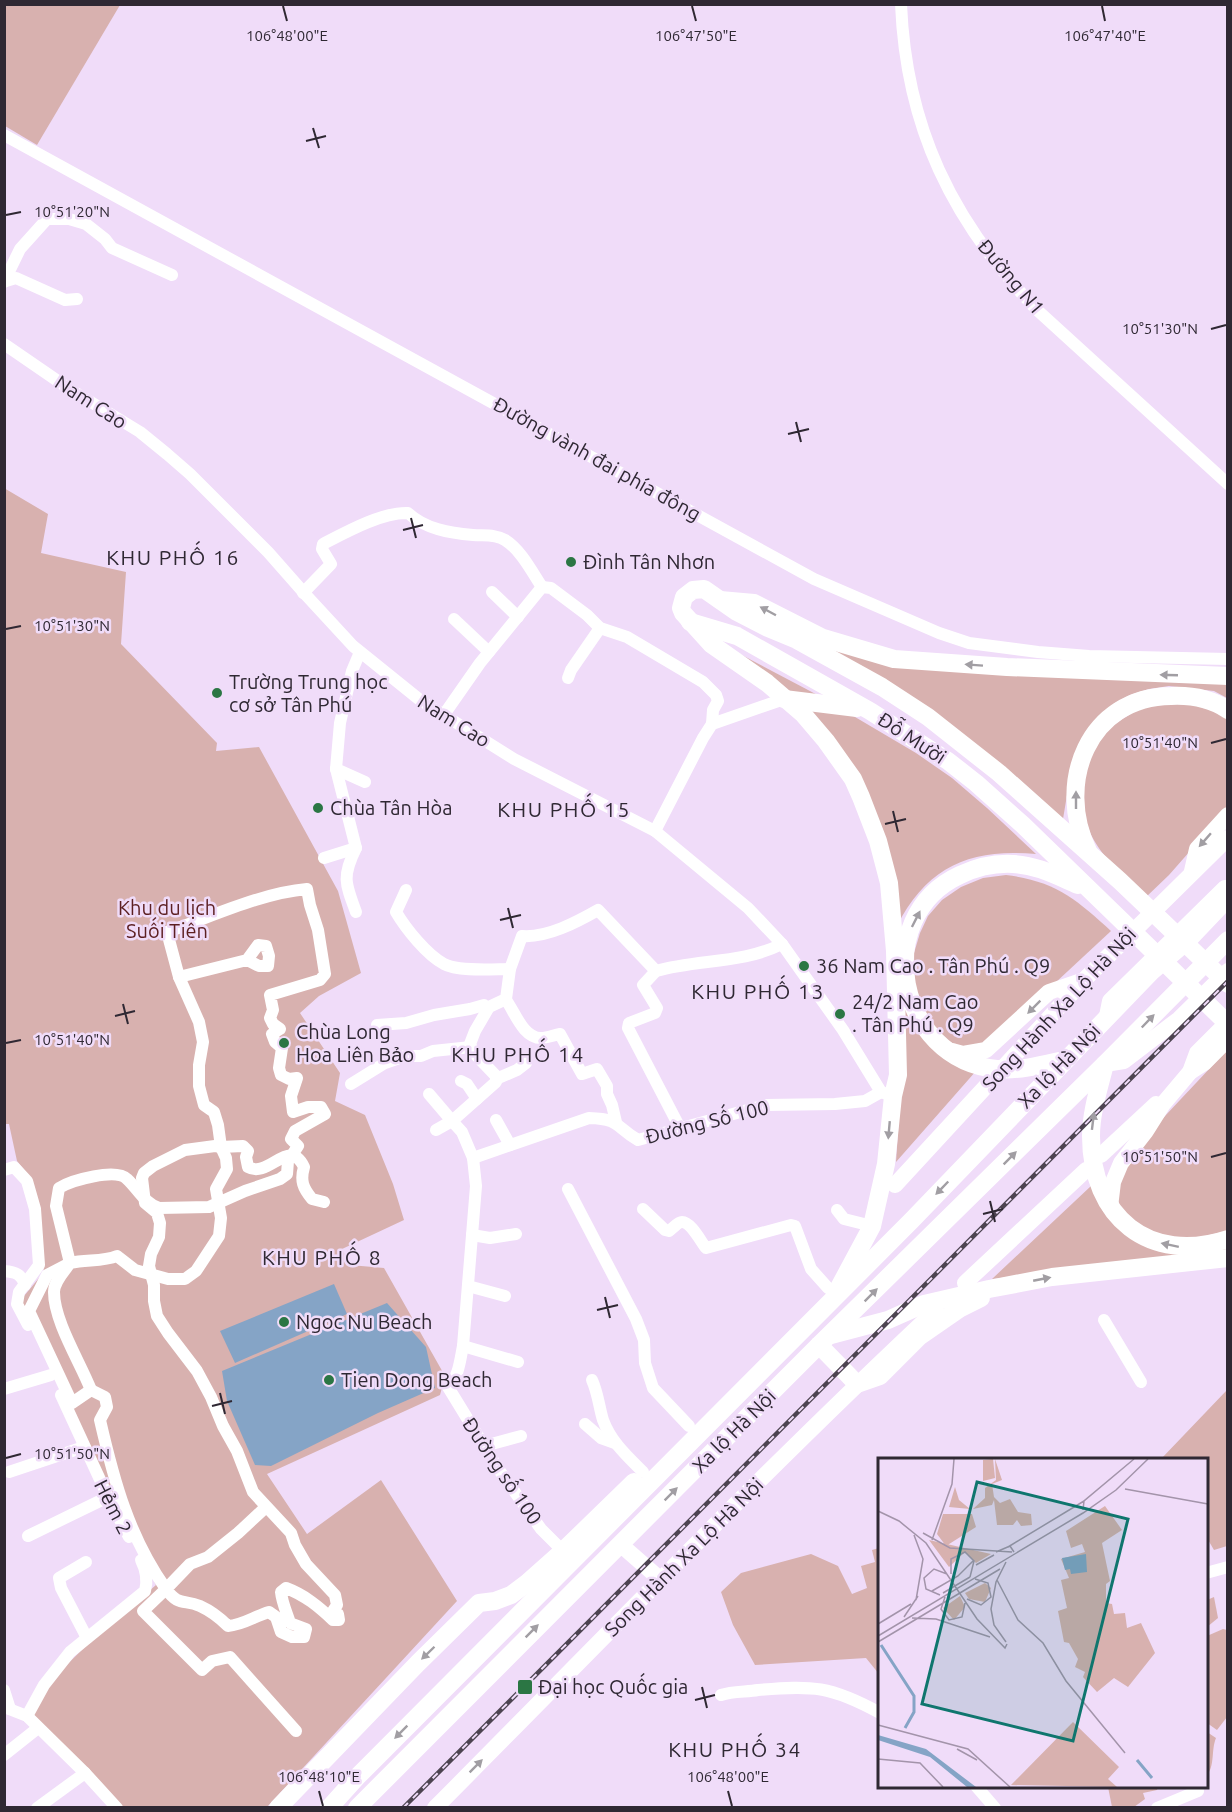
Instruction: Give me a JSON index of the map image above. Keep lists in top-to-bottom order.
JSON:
{
  "streets": {
    "highway": ["Đỗ Mười", "Xa lộ Hà Nội"],
    "main road": ["Song Hành Xa Lộ Hà Nội"],
    "street": [
      "Đường N1",
      "Nam Cao",
      "Đường vành đai phía đông",
      "Đường Số 100",
      "Đường số 100",
      "Hẻm 2"
    ]
  },
  "crossings": [
    ["Nam Cao", "Đường Số 100"],
    ["Xa lộ Hà Nội", "Đường số 100"]
  ],
  "districts": [
    "KHU PHỐ 16",
    "KHU PHỐ 15",
    "KHU PHỐ 13",
    "KHU PHỐ 14",
    "KHU PHỐ 8",
    "KHU PHỐ 34"
  ],
  "parks": ["Khu du lịch Suối Tiên"],
  "places": {
    "other": [
      "Đình Tân Nhơn",
      "Trường Trung học cơ sở Tân Phú",
      "Chùa Tân Hòa",
      "36 Nam Cao . Tân Phú . Q9",
      "24/2 Nam Cao . Tân Phú . Q9",
      "Chùa Long Hoa Liên Bảo",
      "Ngoc Nu Beach",
      "Tien Dong Beach"
    ],
    "transit": ["Đại học Quốc gia"]
  },
  "coordinates": [
    "106°48'00\"E",
    "106°47'50\"E",
    "106°47'40\"E",
    "10°51'20\"N",
    "10°51'30\"N",
    "10°51'40\"N",
    "10°51'50\"N",
    "106°48'10\"E"
  ]
}
